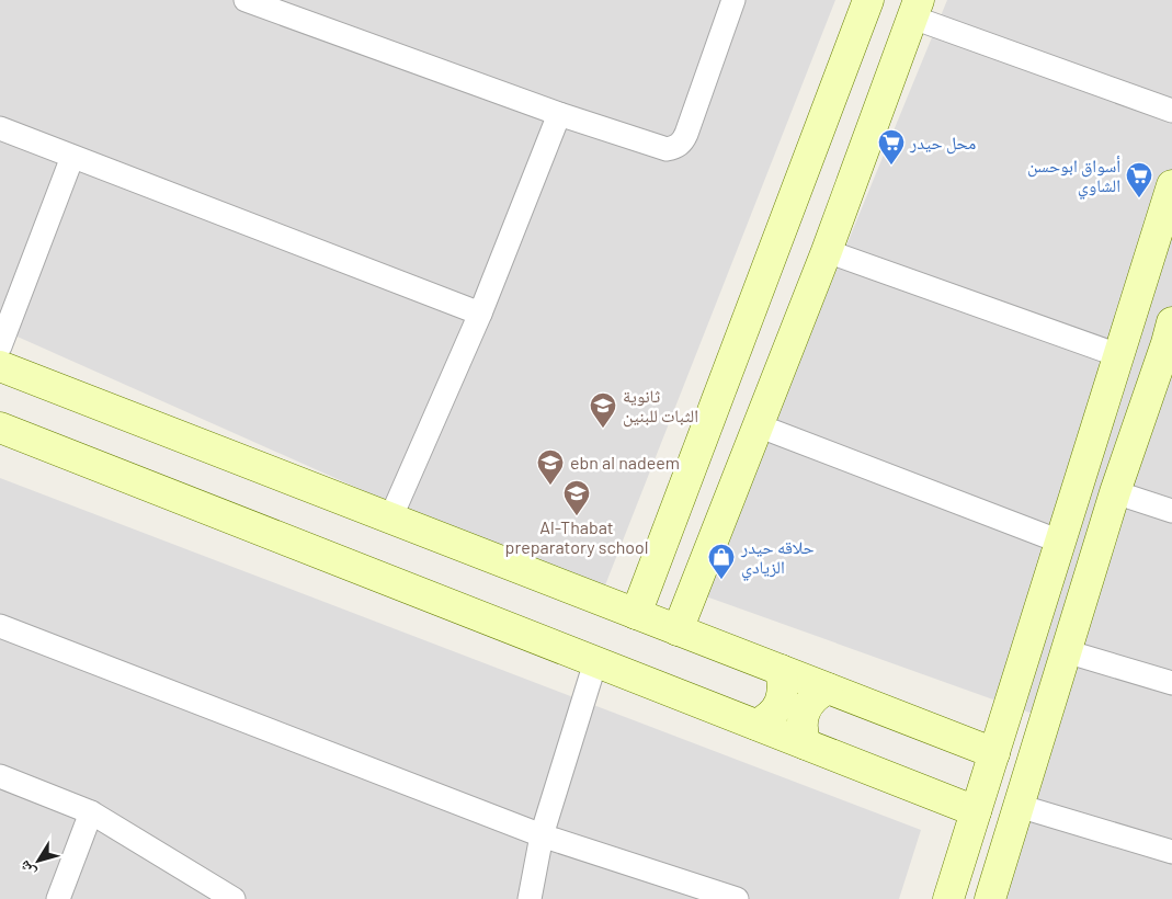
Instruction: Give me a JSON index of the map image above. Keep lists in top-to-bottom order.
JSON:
{
  "places": {
    "supermarket": ["محل حيدر", "أسواق ابوحسن الشاوي"],
    "school or university": ["ثانوية الثبات للبنين", "ebn al nadeem", "Al-Thabat preparatory school"],
    "shop": ["حلاقه حيدر الزيادي"]
  },
  "north": "bottom left"
}
